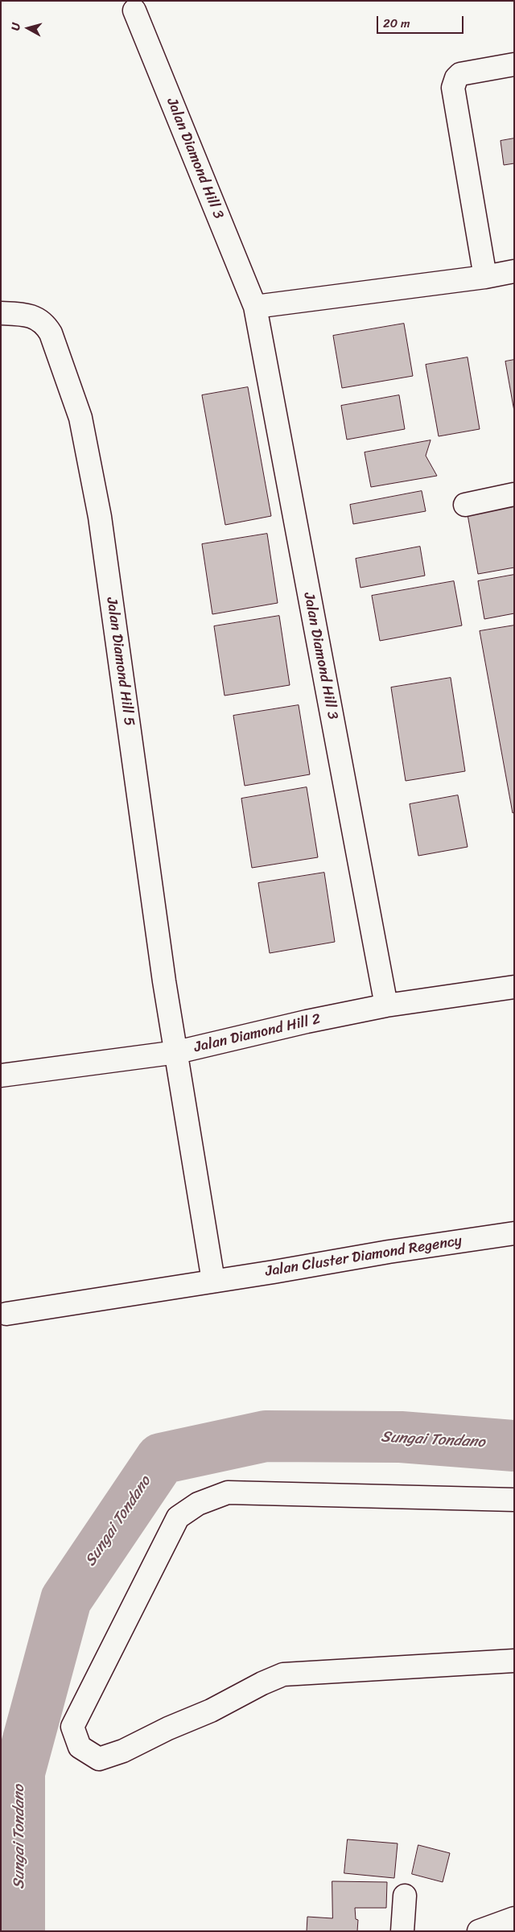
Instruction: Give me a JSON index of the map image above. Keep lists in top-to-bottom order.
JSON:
{
  "streets": {
    "street": [
      "Jalan Diamond Hill 3",
      "Jalan Diamond Hill 5",
      "Jalan Diamond Hill 2",
      "Jalan Cluster Diamond Regency"
    ]
  },
  "crossings": [
    ["Jalan Diamond Hill 3", "Jalan Diamond Hill 2"],
    ["Jalan Diamond Hill 5", "Jalan Diamond Hill 2"]
  ],
  "water": ["Sungai Tondano"],
  "scale_bar": "20 m",
  "north": "left"
}
